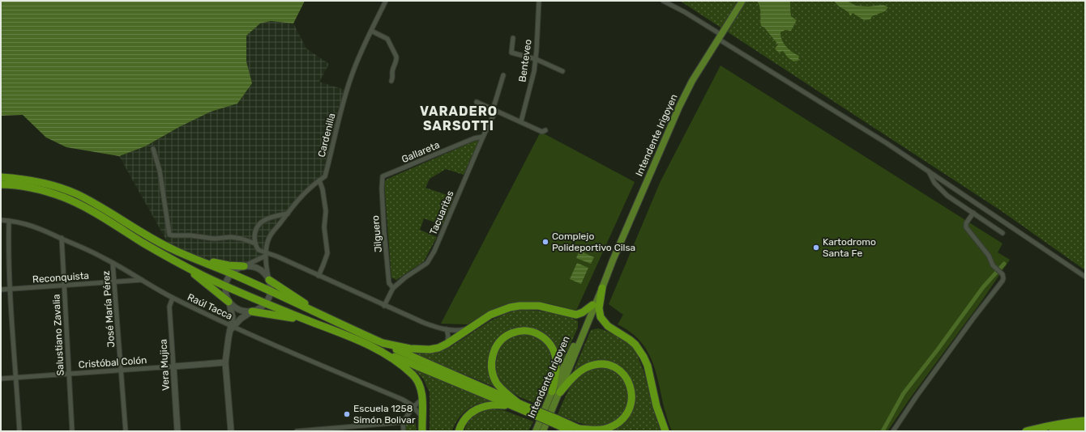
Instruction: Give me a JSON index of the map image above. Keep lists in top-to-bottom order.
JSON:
{
  "streets": {
    "main road": ["Intendente Irigoyen"],
    "street": [
      "Benteveo",
      "Cardenilla",
      "Gallareta",
      "Tacuaritas",
      "Jilguero",
      "Reconquista",
      "Raúl Tacca",
      "José María Pérez",
      "Salustiano Zavalia",
      "Cristóbal Colón",
      "Vera Mujica"
    ]
  },
  "crossings": [
    ["Gallareta", "Tacuaritas"],
    ["Gallareta", "Jilguero"],
    ["Tacuaritas", "Jilguero"],
    ["Reconquista", "Raúl Tacca"],
    ["Reconquista", "José María Pérez"],
    ["Reconquista", "Salustiano Zavalia"],
    ["Raúl Tacca", "José María Pérez"],
    ["Raúl Tacca", "Salustiano Zavalia"],
    ["Raúl Tacca", "Vera Mujica"],
    ["José María Pérez", "Cristóbal Colón"],
    ["Salustiano Zavalia", "Cristóbal Colón"],
    ["Cristóbal Colón", "Vera Mujica"]
  ],
  "districts": ["VARADERO SARSOTTI"],
  "places": ["Complejo Polideportivo Cilsa", "Kartodromo Santa Fe", "Escuela 1258 Simón Bolivar"]
}
